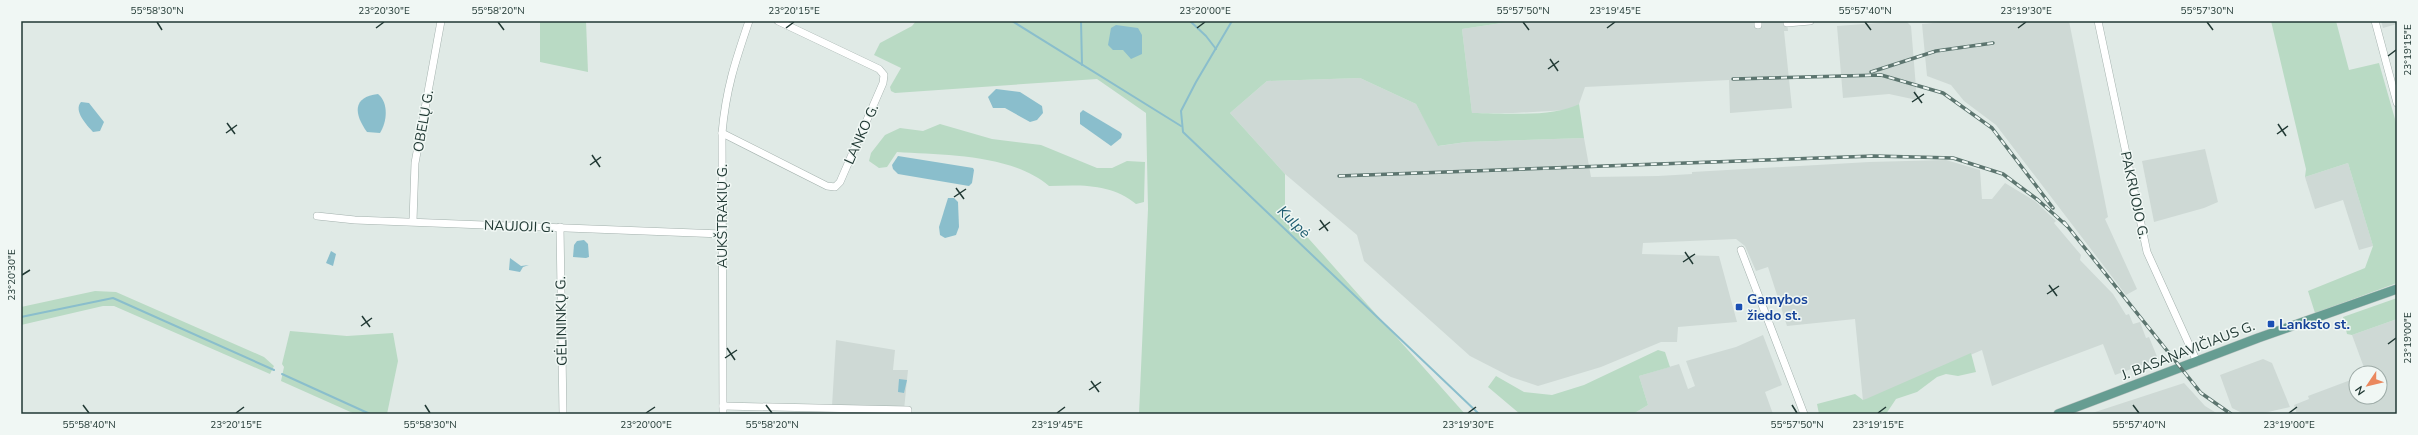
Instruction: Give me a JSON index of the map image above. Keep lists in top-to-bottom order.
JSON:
{
  "streets": {
    "main road": ["J. BASANAVIČIAUS G."],
    "street": [
      "OBELŲ G.",
      "LANKO G.",
      "PAKRUOJO G.",
      "AUKŠTRAKIŲ G.",
      "NAUJOJI G.",
      "GĖLININKŲ G."
    ]
  },
  "crossings": [
    ["OBELŲ G.", "NAUJOJI G."],
    ["LANKO G.", "AUKŠTRAKIŲ G."],
    ["PAKRUOJO G.", "J. BASANAVIČIAUS G."],
    ["AUKŠTRAKIŲ G.", "NAUJOJI G."],
    ["NAUJOJI G.", "GĖLININKŲ G."]
  ],
  "water": ["Kulpė"],
  "places": {
    "transit": ["Gamybos žiedo st.", "Lanksto st."]
  },
  "north": "bottom left",
  "coordinates": [
    "55°58'30\"N",
    "23°20'30\"E",
    "55°58'20\"N",
    "23°20'15\"E",
    "23°20'00\"E",
    "55°57'50\"N",
    "23°19'45\"E",
    "55°57'40\"N",
    "23°19'30\"E",
    "55°57'30\"N",
    "23°19'15\"E",
    "23°19'00\"E",
    "55°58'40\"N"
  ]
}
